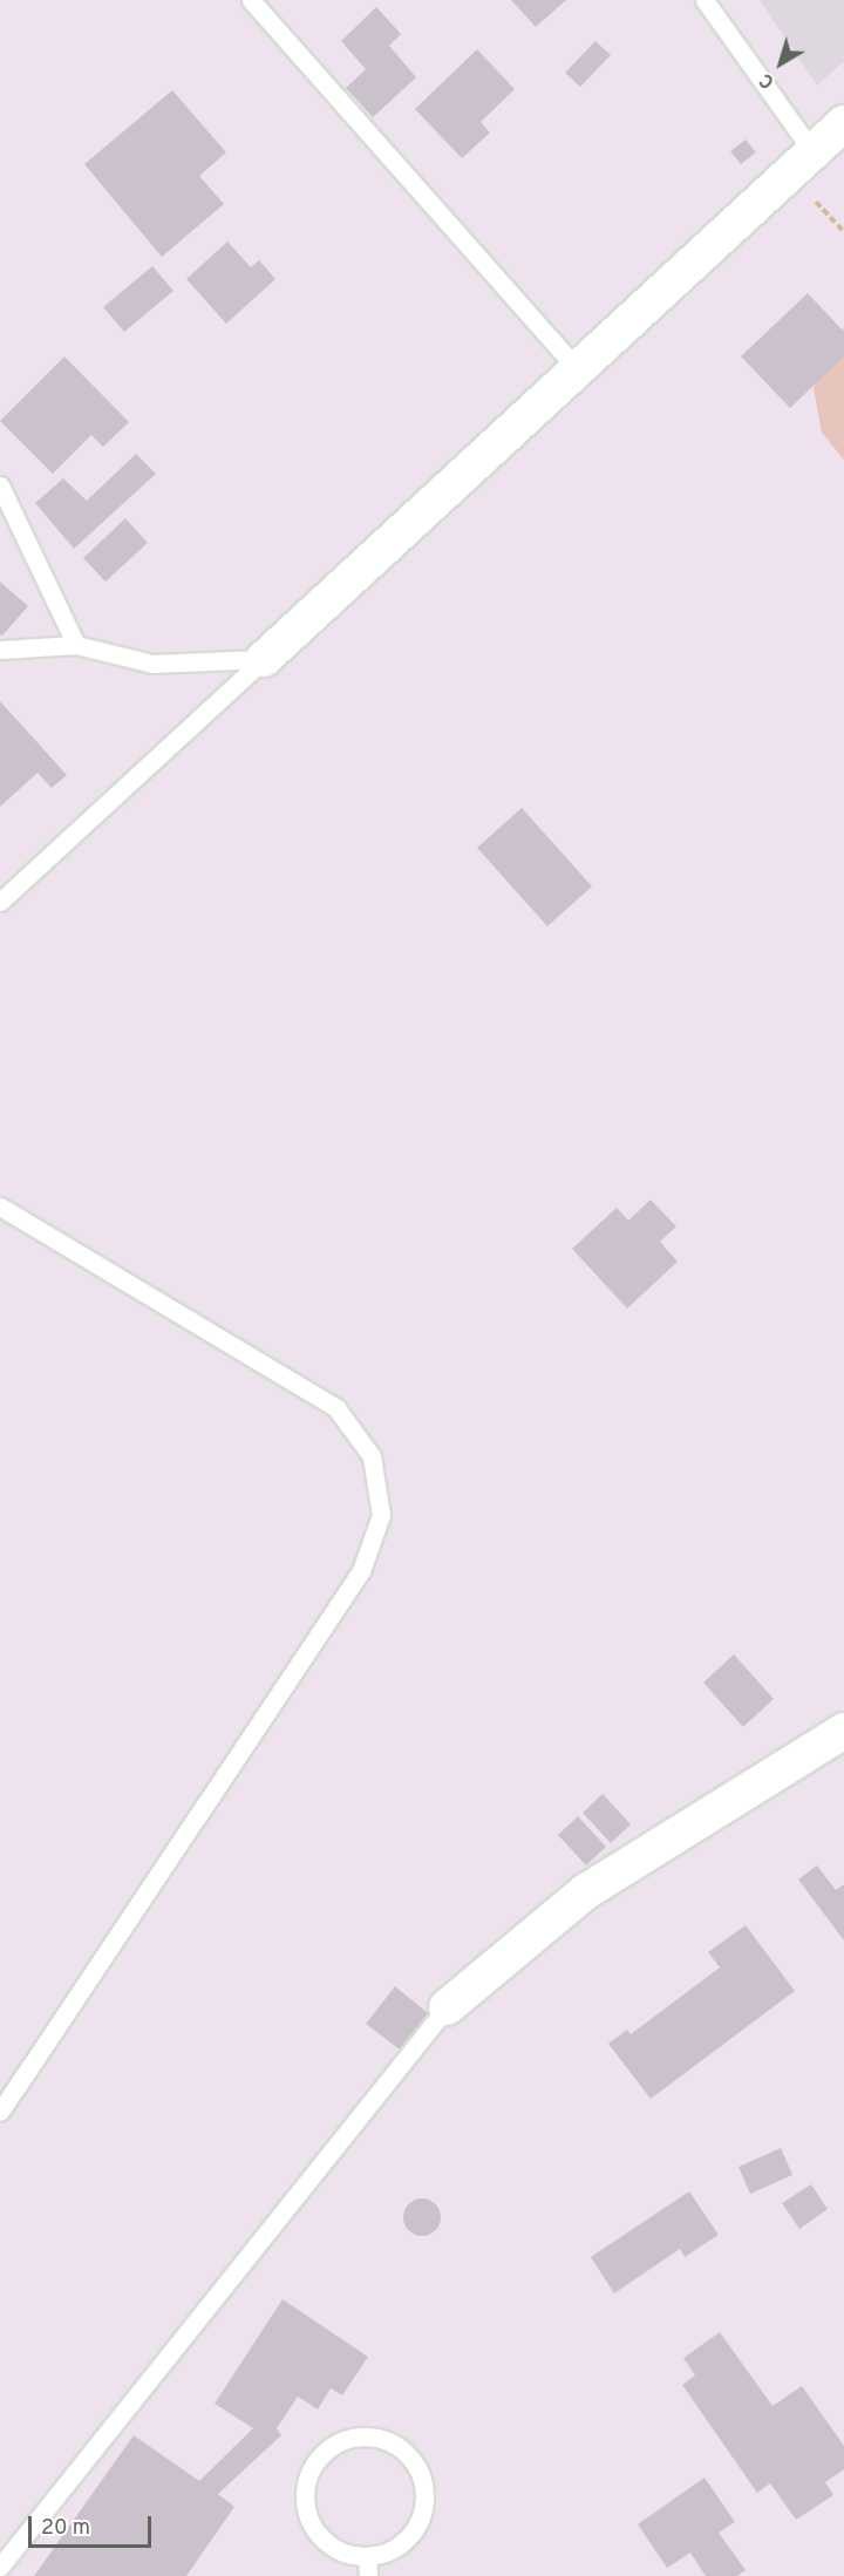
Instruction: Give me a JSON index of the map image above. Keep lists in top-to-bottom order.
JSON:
{
  "scale_bar": "20 m",
  "north": "bottom left"
}
